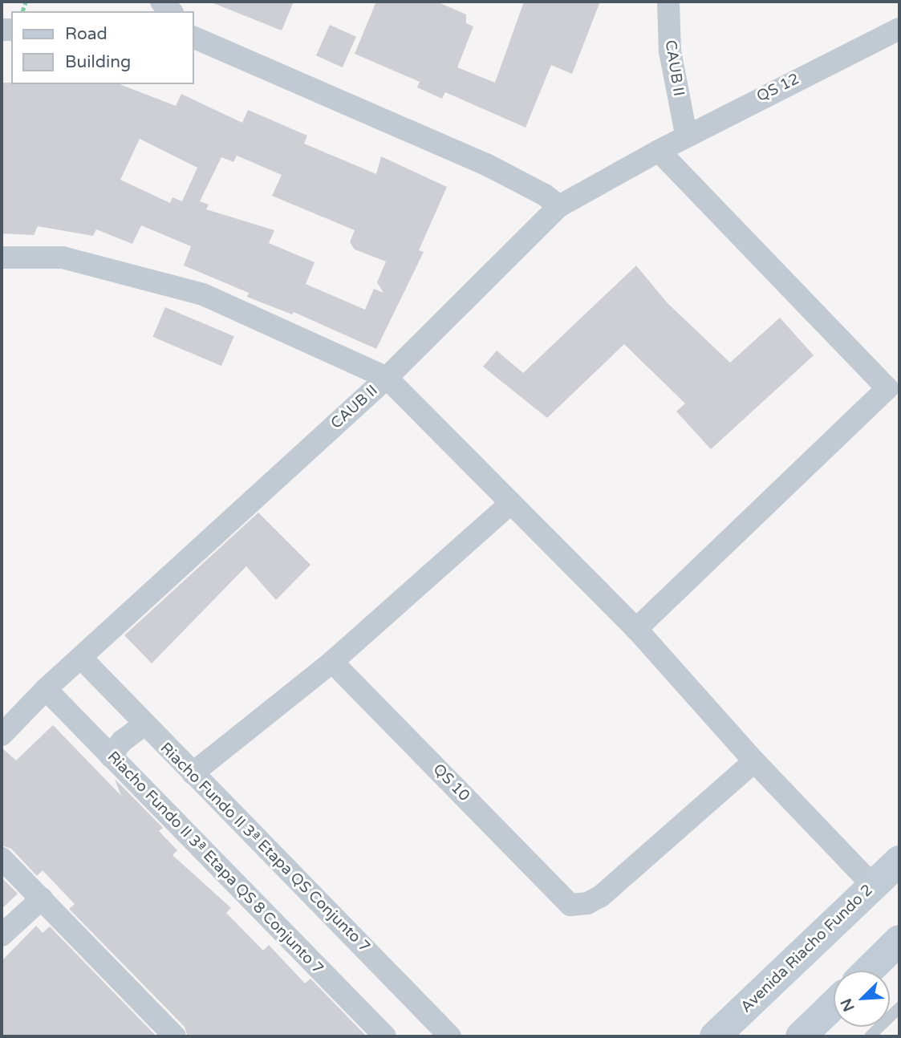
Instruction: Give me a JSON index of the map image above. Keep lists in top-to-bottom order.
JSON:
{
  "streets": {
    "main road": ["Avenida Riacho Fundo 2"],
    "street": [
      "CAUB II",
      "QS 12",
      "QS 10",
      "Riacho Fundo II 3ª Etapa QS Conjunto 7",
      "Riacho Fundo II 3ª Etapa QS 8 Conjunto 7"
    ]
  },
  "crossings": [
    ["CAUB II", "QS 12"],
    ["CAUB II", "Riacho Fundo II 3ª Etapa QS Conjunto 7"],
    ["CAUB II", "Riacho Fundo II 3ª Etapa QS 8 Conjunto 7"]
  ],
  "legend": ["Road", "Building"],
  "north": "bottom left"
}
